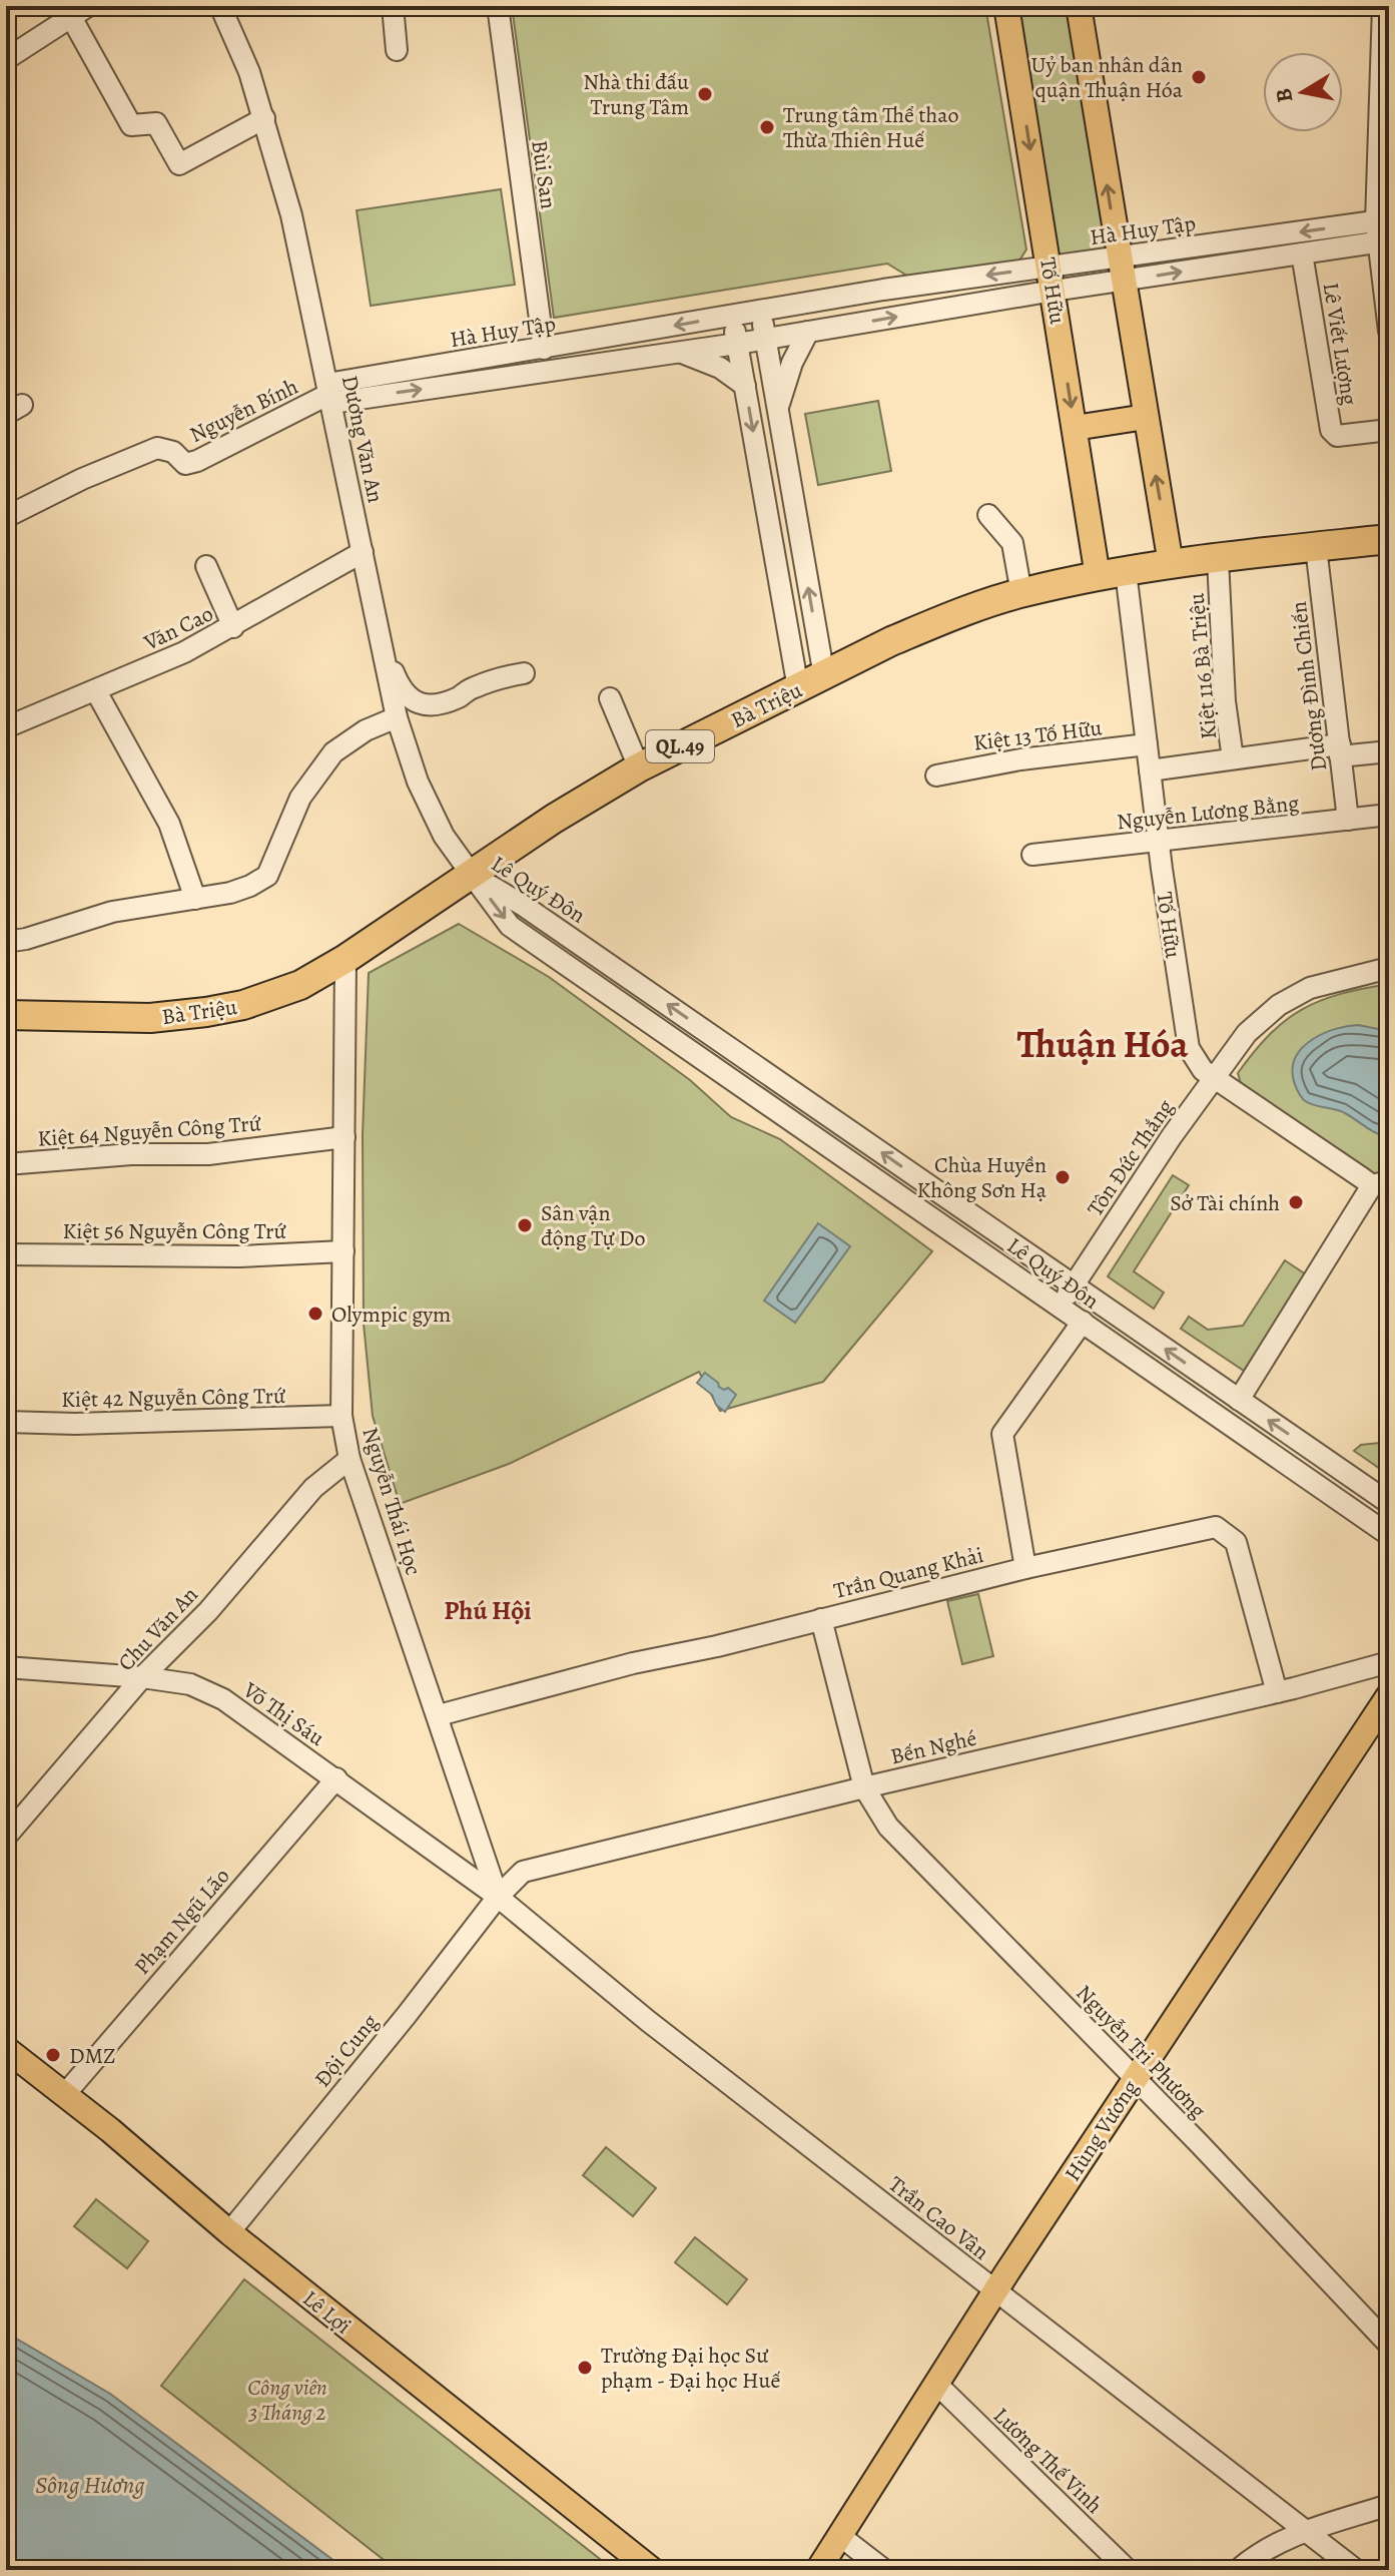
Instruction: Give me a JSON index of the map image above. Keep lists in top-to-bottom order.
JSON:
{
  "streets": {
    "highway": ["Bà Triệu", "QL.49"],
    "main road": ["Tố Hữu", "Hùng Vương", "Lê Lợi"],
    "street": [
      "Bùi San",
      "Hà Huy Tập",
      "Lê Viết Lượng",
      "Nguyễn Bính",
      "Dương Văn An",
      "Văn Cao",
      "Kiệt 116 Bà Triệu",
      "Dương Đình Chiến",
      "Kiệt 13 Tố Hữu",
      "Nguyễn Lương Bằng",
      "Lê Quý Đôn",
      "Kiệt 64 Nguyễn Công Trứ",
      "Tôn Đức Thắng",
      "Kiệt 56 Nguyễn Công Trứ",
      "Kiệt 42 Nguyễn Công Trứ",
      "Nguyễn Thái Học",
      "Trần Quang Khải",
      "Chu Văn An",
      "Võ Thị Sáu",
      "Bến Nghé",
      "Phạm Ngũ Lão",
      "Đội Cung",
      "Nguyễn Tri Phương",
      "Trần Cao Vân",
      "Lương Thế Vinh"
    ]
  },
  "crossings": [
    ["Bùi San", "Hà Huy Tập"],
    ["Hà Huy Tập", "Tố Hữu"],
    ["Hà Huy Tập", "Lê Viết Lượng"],
    ["Hà Huy Tập", "Nguyễn Bính"],
    ["Hà Huy Tập", "Dương Văn An"],
    ["Tố Hữu", "Bà Triệu"],
    ["Tố Hữu", "Kiệt 13 Tố Hữu"],
    ["Tố Hữu", "Nguyễn Lương Bằng"],
    ["Tố Hữu", "Tôn Đức Thắng"],
    ["Nguyễn Bính", "Dương Văn An"],
    ["Dương Văn An", "Văn Cao"],
    ["Dương Văn An", "Bà Triệu"],
    ["Dương Văn An", "Lê Quý Đôn"],
    ["Kiệt 116 Bà Triệu", "Dương Đình Chiến"],
    ["Kiệt 116 Bà Triệu", "Bà Triệu"],
    ["Dương Đình Chiến", "Bà Triệu"],
    ["Dương Đình Chiến", "Nguyễn Lương Bằng"],
    ["Bà Triệu", "Lê Quý Đôn"],
    ["Bà Triệu", "Nguyễn Thái Học"],
    ["Lê Quý Đôn", "Tôn Đức Thắng"],
    ["Kiệt 64 Nguyễn Công Trứ", "Nguyễn Thái Học"],
    ["Kiệt 56 Nguyễn Công Trứ", "Nguyễn Thái Học"],
    ["Kiệt 42 Nguyễn Công Trứ", "Nguyễn Thái Học"],
    ["Nguyễn Thái Học", "Trần Quang Khải"],
    ["Nguyễn Thái Học", "Chu Văn An"],
    ["Nguyễn Thái Học", "Võ Thị Sáu"],
    ["Nguyễn Thái Học", "Bến Nghé"],
    ["Nguyễn Thái Học", "Đội Cung"],
    ["Nguyễn Thái Học", "Trần Cao Vân"],
    ["Trần Quang Khải", "Bến Nghé"],
    ["Trần Quang Khải", "Nguyễn Tri Phương"],
    ["Chu Văn An", "Võ Thị Sáu"],
    ["Võ Thị Sáu", "Bến Nghé"],
    ["Võ Thị Sáu", "Phạm Ngũ Lão"],
    ["Võ Thị Sáu", "Đội Cung"],
    ["Võ Thị Sáu", "Trần Cao Vân"],
    ["Bến Nghé", "Đội Cung"],
    ["Bến Nghé", "Nguyễn Tri Phương"],
    ["Bến Nghé", "Trần Cao Vân"],
    ["Phạm Ngũ Lão", "Lê Lợi"],
    ["Đội Cung", "Trần Cao Vân"],
    ["Đội Cung", "Lê Lợi"],
    ["Nguyễn Tri Phương", "Hùng Vương"],
    ["Hùng Vương", "Trần Cao Vân"],
    ["Hùng Vương", "Lương Thế Vinh"]
  ],
  "districts": ["Thuận Hóa", "Phú Hội"],
  "water": ["Sông Hương"],
  "parks": ["Công viên 3 Tháng 2"],
  "places": [
    "Uỷ ban nhân dân quận Thuận Hóa",
    "Nhà thi đấu Trung Tâm",
    "Trung tâm Thể thao Thừa Thiên Huế",
    "Chùa Huyền Không Sơn Hạ",
    "Sở Tài chính",
    "Sân vận động Tự Do",
    "Olympic gym",
    "DMZ",
    "Trường Đại học Sư phạm - Đại học Huế"
  ],
  "north": "left"
}
